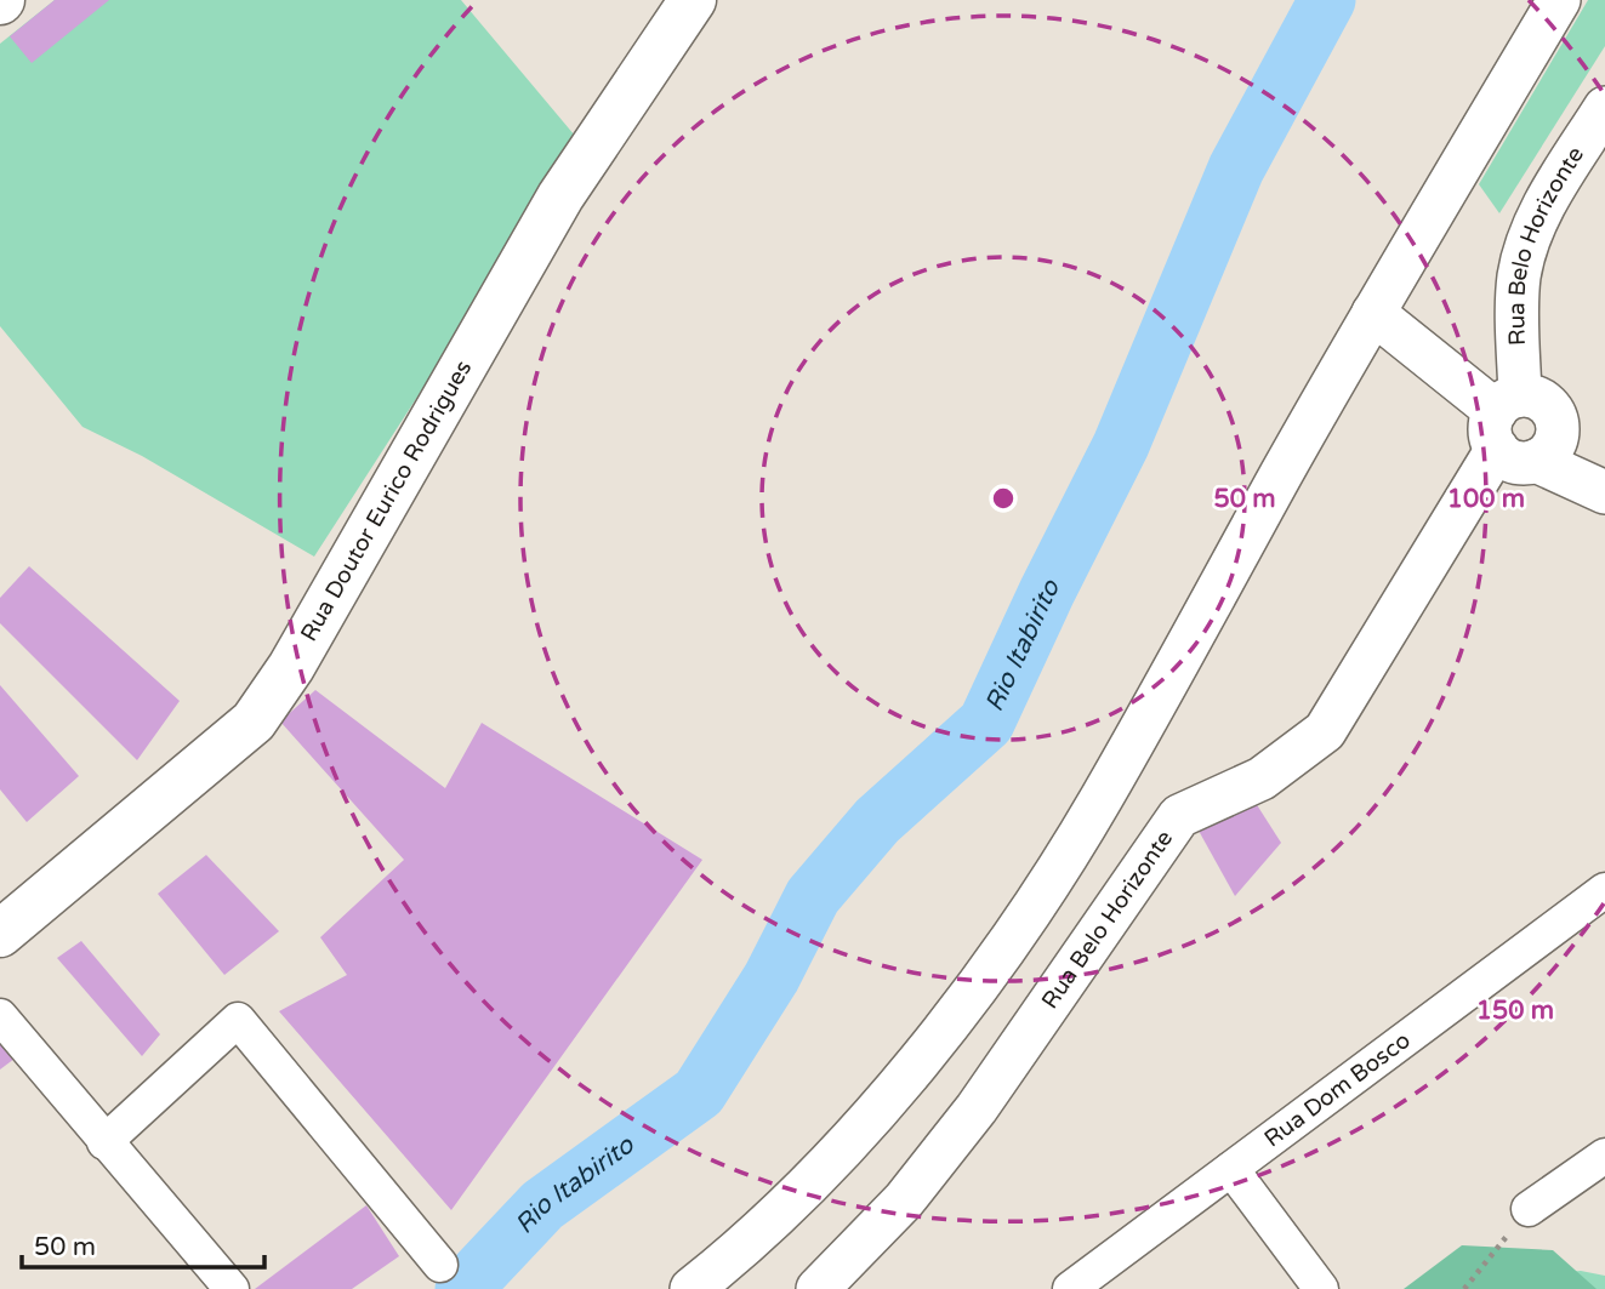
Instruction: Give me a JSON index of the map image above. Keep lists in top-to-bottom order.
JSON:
{
  "streets": {
    "main road": ["Rua Doutor Eurico Rodrigues"],
    "street": ["Rua Belo Horizonte", "Rua Dom Bosco"]
  },
  "water": ["Rio Itabirito"],
  "scale_bar": "50 m",
  "rings": ["50 m", "100 m", "150 m"]
}
